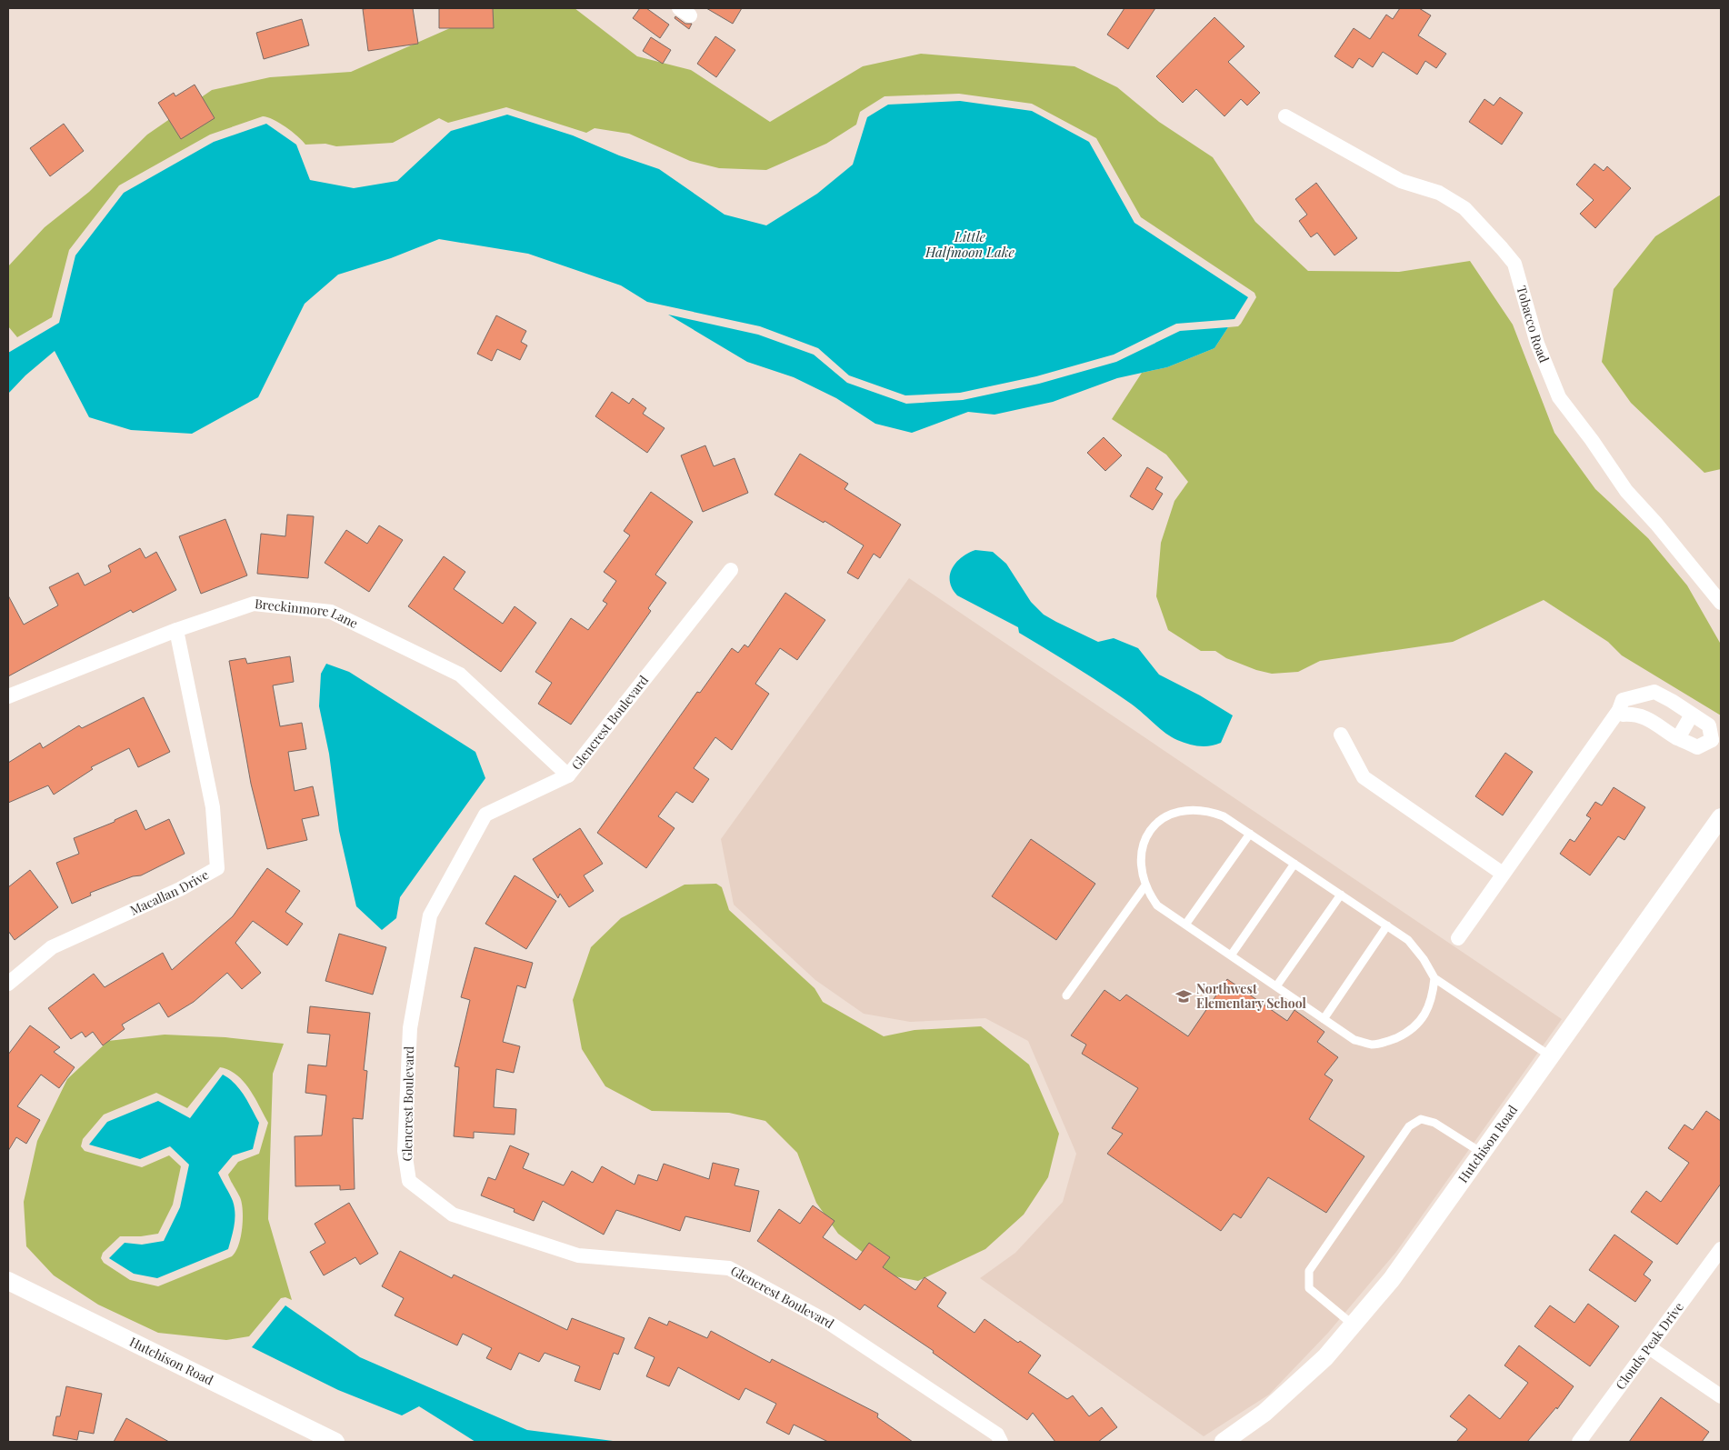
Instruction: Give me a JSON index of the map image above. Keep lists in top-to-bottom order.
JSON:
{
  "streets": {
    "street": [
      "Tobacco Road",
      "Breckinmore Lane",
      "Glencrest Boulevard",
      "Macallan Drive",
      "Hutchison Road",
      "Clouds Peak Drive"
    ]
  },
  "crossings": [
    ["Breckinmore Lane", "Glencrest Boulevard"],
    ["Breckinmore Lane", "Macallan Drive"]
  ],
  "water": ["Little Halfmoon Lake"],
  "places": {
    "school or university": ["Northwest Elementary School"]
  }
}
